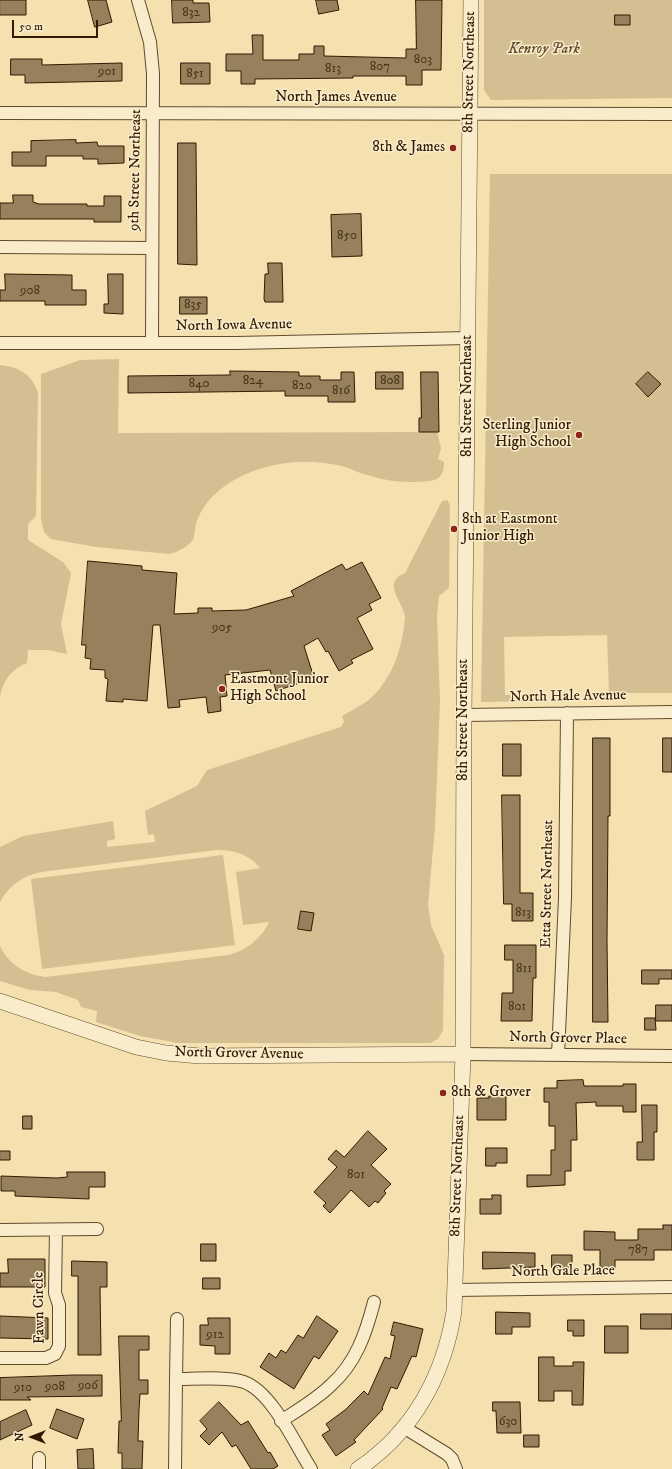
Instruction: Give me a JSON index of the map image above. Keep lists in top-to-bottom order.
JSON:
{
  "streets": {
    "street": [
      "8th Street Northeast",
      "North James Avenue",
      "9th Street Northeast",
      "North Iowa Avenue",
      "North Hale Avenue",
      "Etta Street Northeast",
      "North Grover Place",
      "North Grover Avenue",
      "North Gale Place",
      "Fawn Circle"
    ]
  },
  "crossings": [
    ["8th Street Northeast", "North James Avenue"],
    ["8th Street Northeast", "North Iowa Avenue"],
    ["8th Street Northeast", "North Hale Avenue"],
    ["8th Street Northeast", "North Grover Place"],
    ["8th Street Northeast", "North Grover Avenue"],
    ["8th Street Northeast", "North Gale Place"],
    ["North James Avenue", "9th Street Northeast"],
    ["9th Street Northeast", "North Iowa Avenue"],
    ["North Hale Avenue", "Etta Street Northeast"],
    ["Etta Street Northeast", "North Grover Place"],
    ["North Grover Place", "North Grover Avenue"]
  ],
  "parks": ["Kenroy Park"],
  "places": [
    "8th & James",
    "Sterling Junior High School",
    "8th at Eastmont Junior High",
    "Eastmont Junior High School",
    "8th & Grover"
  ],
  "house_numbers": [
    "832",
    "803",
    "807",
    "813",
    "901",
    "851",
    "850",
    "908",
    "835",
    "824",
    "808",
    "840",
    "820",
    "816",
    "905",
    "813",
    "811",
    "801",
    "801",
    "787",
    "912",
    "906",
    "908",
    "910",
    "630"
  ],
  "scale_bar": "50 m",
  "north": "left"
}
